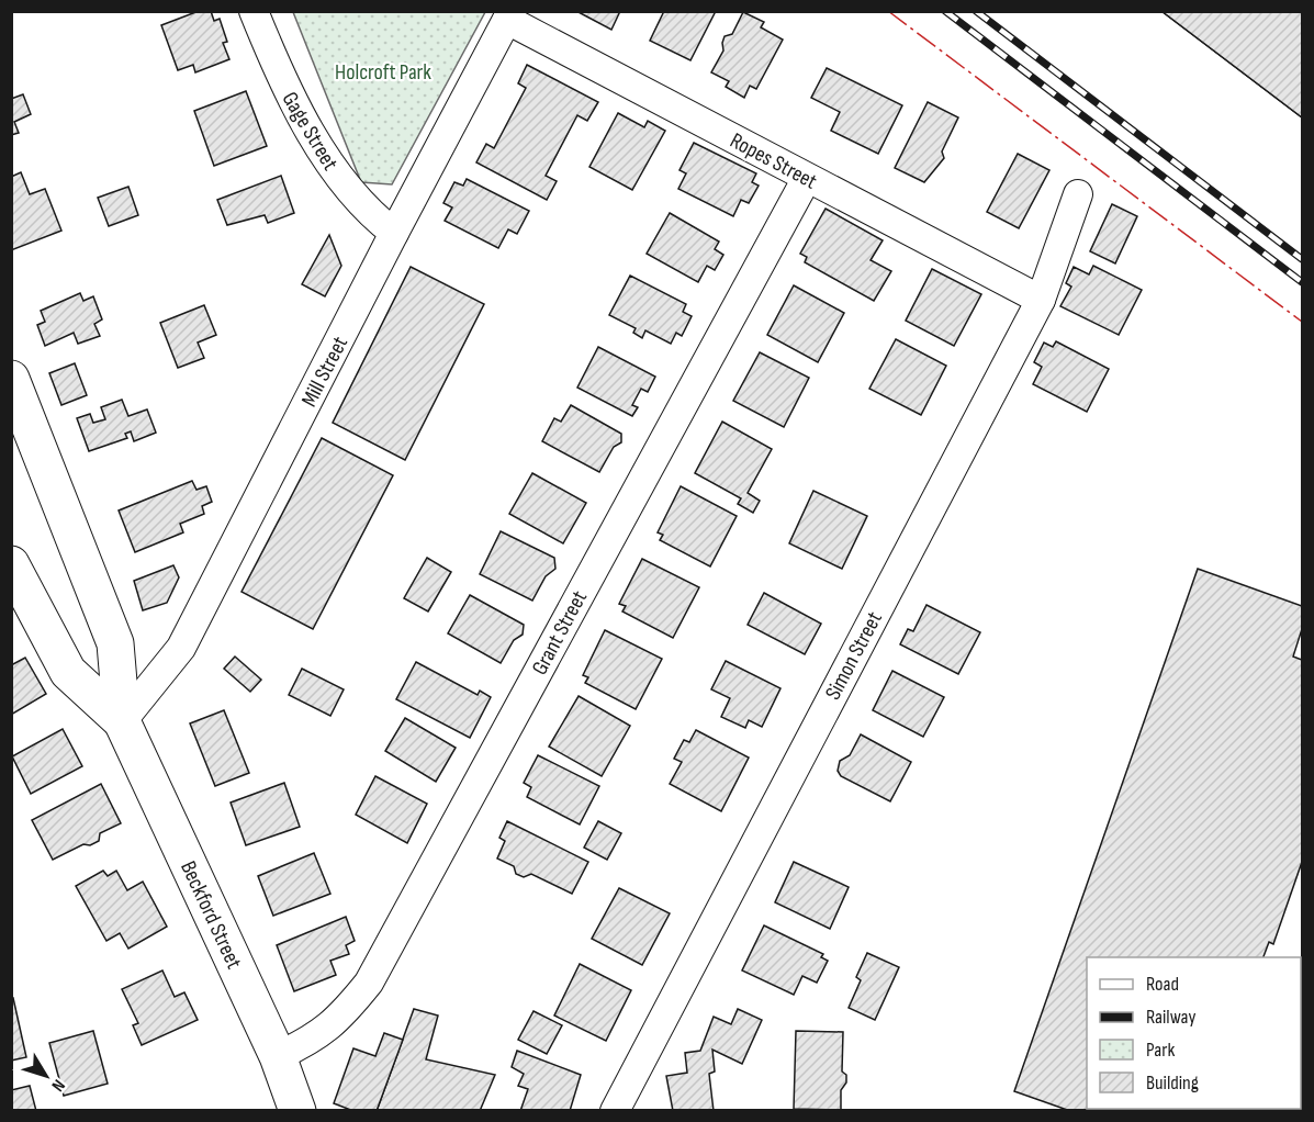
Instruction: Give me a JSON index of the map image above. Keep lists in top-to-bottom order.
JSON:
{
  "streets": {
    "street": [
      "Gage Street",
      "Ropes Street",
      "Mill Street",
      "Grant Street",
      "Simon Street",
      "Beckford Street"
    ]
  },
  "crossings": [
    ["Gage Street", "Mill Street"],
    ["Ropes Street", "Mill Street"],
    ["Ropes Street", "Grant Street"],
    ["Ropes Street", "Simon Street"],
    ["Mill Street", "Beckford Street"],
    ["Grant Street", "Beckford Street"]
  ],
  "parks": ["Holcroft Park"],
  "legend": [
    "Road",
    "Railway",
    "Park",
    "Building"
  ],
  "north": "bottom right"
}
